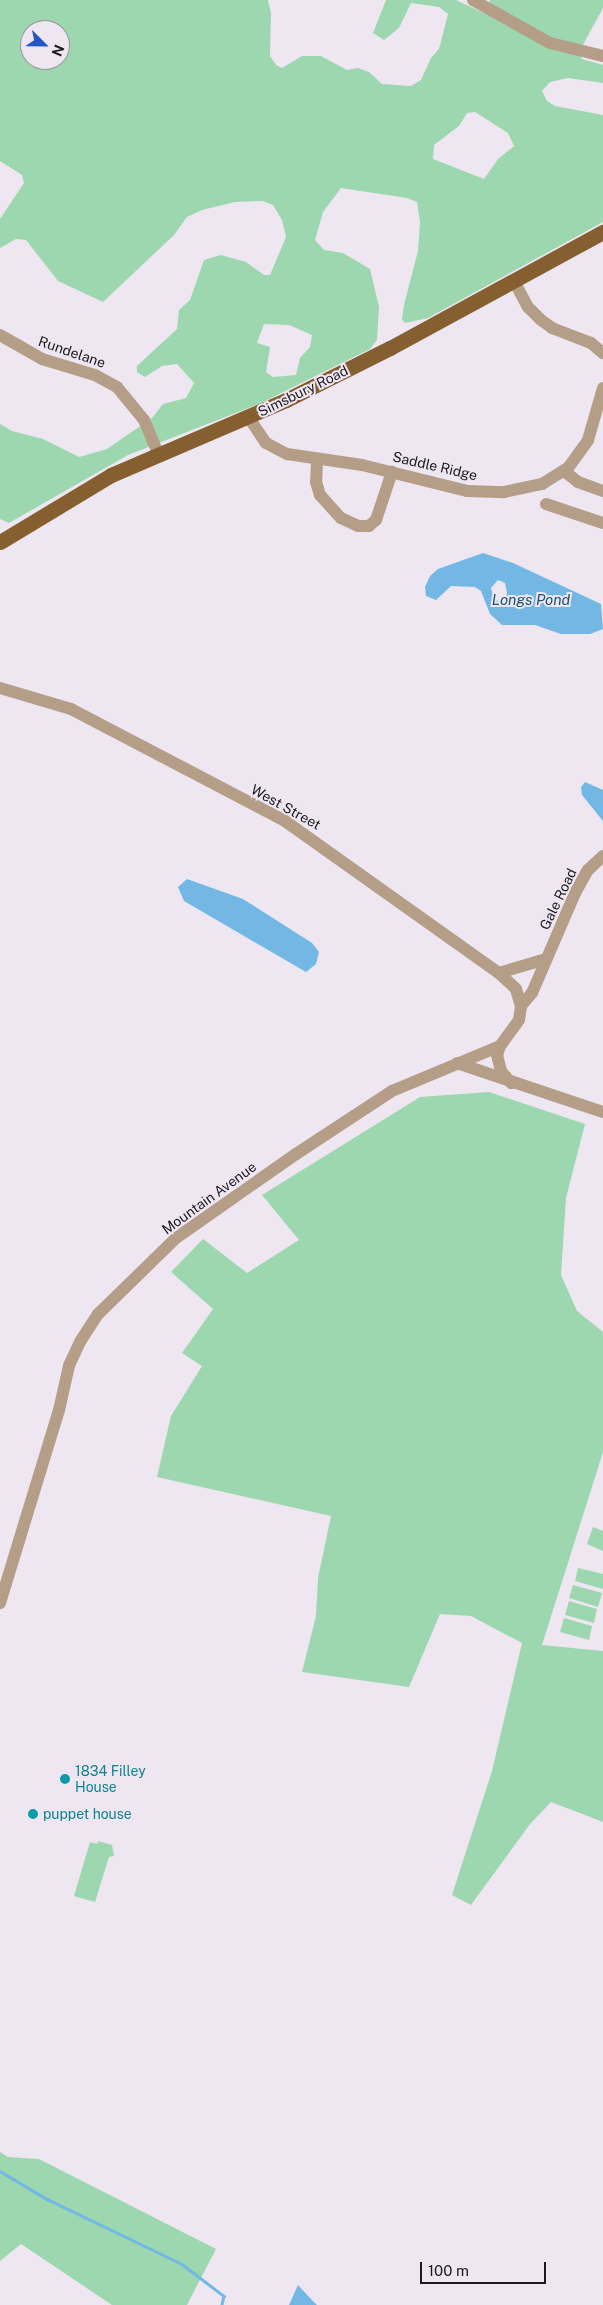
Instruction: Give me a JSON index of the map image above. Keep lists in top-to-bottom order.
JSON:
{
  "streets": {
    "main road": ["Simsbury Road"],
    "street": [
      "Rundelane",
      "Saddle Ridge",
      "West Street",
      "Gale Road",
      "Mountain Avenue"
    ]
  },
  "crossings": [
    ["Rundelane", "Simsbury Road"],
    ["Simsbury Road", "Saddle Ridge"],
    ["West Street", "Gale Road"]
  ],
  "water": ["Longs Pond"],
  "places": ["1834 Filley House", "puppet house"],
  "scale_bar": "100 m",
  "north": "bottom right"
}
